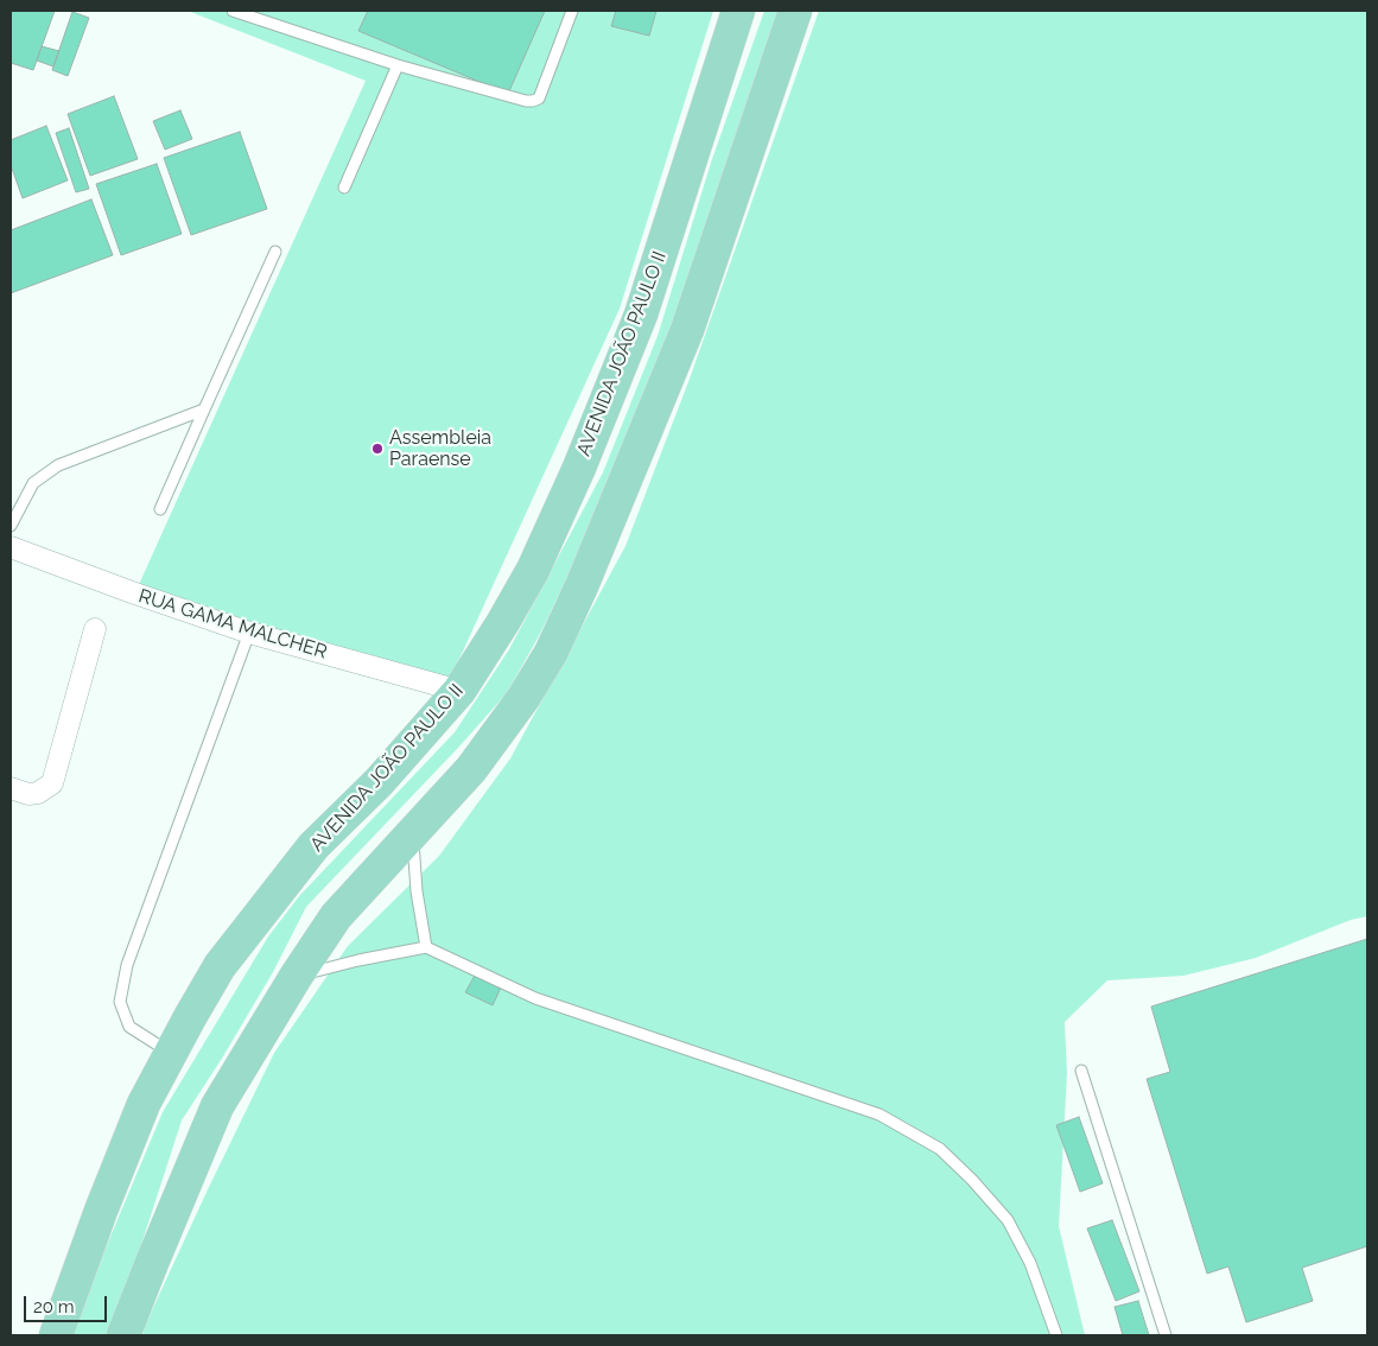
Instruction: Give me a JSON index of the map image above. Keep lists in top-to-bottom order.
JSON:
{
  "streets": {
    "main road": ["AVENIDA JOÃO PAULO II"],
    "street": ["RUA GAMA MALCHER"]
  },
  "crossings": [
    ["AVENIDA JOÃO PAULO II", "RUA GAMA MALCHER"]
  ],
  "places": ["Assembleia Paraense"],
  "scale_bar": "20 m"
}
